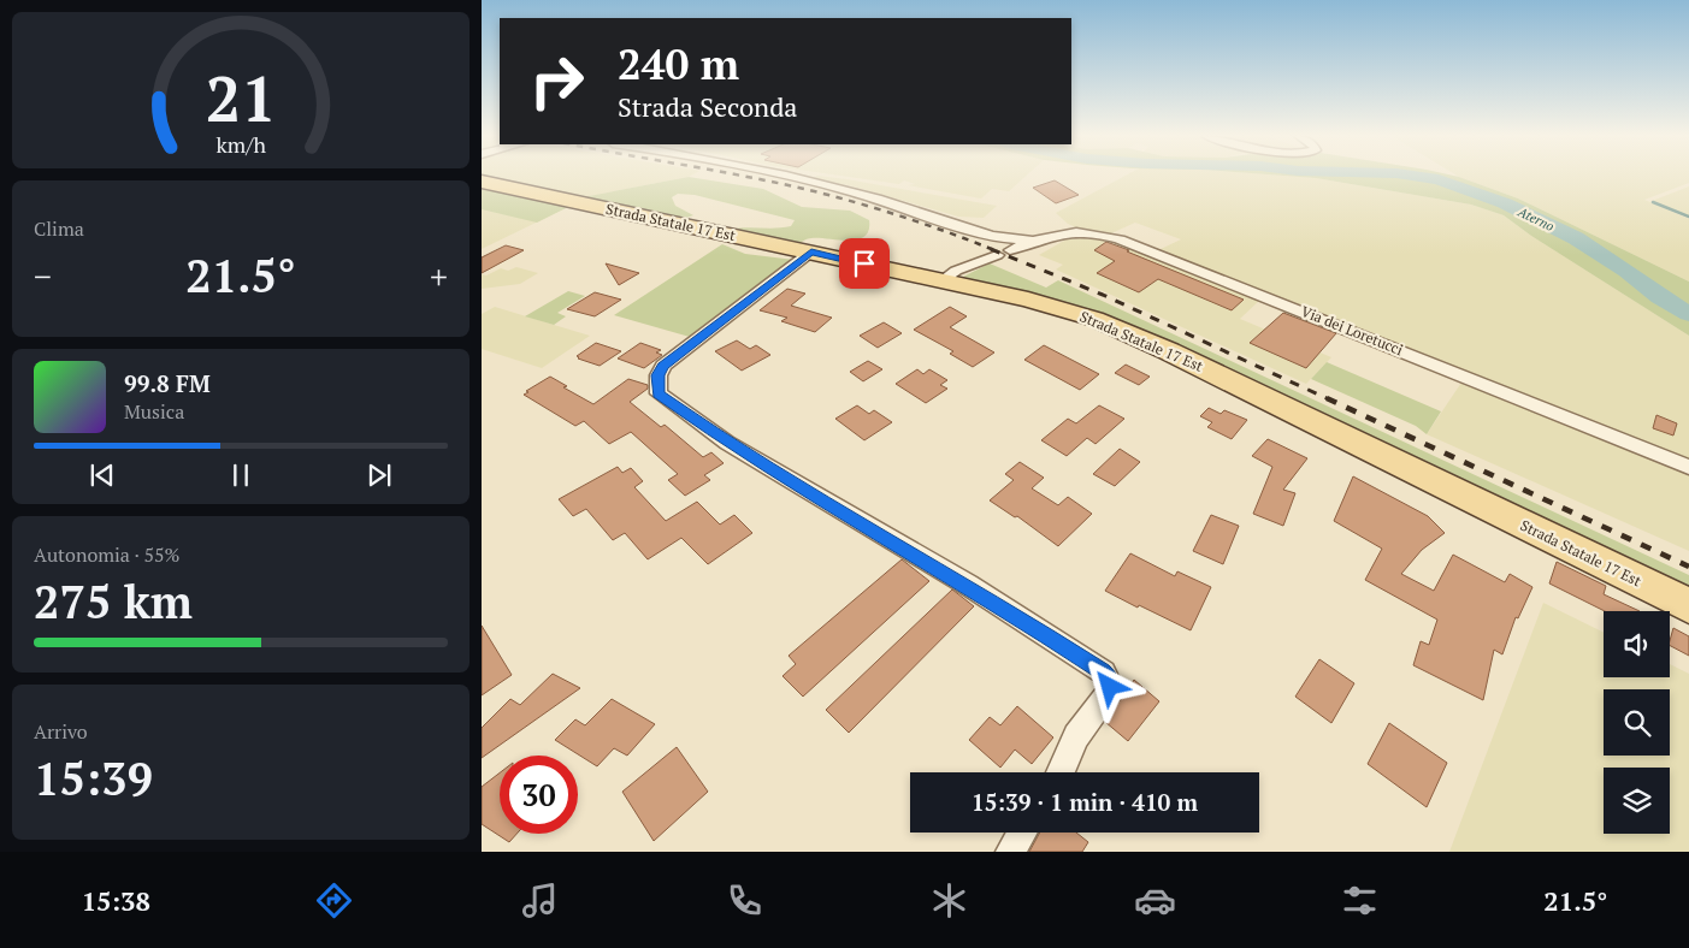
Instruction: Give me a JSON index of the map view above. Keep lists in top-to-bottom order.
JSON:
{
  "streets": {
    "main road": ["Strada Statale 17 Est"],
    "street": ["Via dei Loretucci"]
  },
  "crossings": [
    ["Strada Statale 17 Est", "Via dei Loretucci"]
  ],
  "water": ["Aterno"],
  "page": {
    "turn": ["240 m", "Strada Seconda"],
    "tile": [
      "Clima",
      ["Autonomia · 55%", "275 km"],
      ["Arrivo", "15:39"]
    ],
    "heat": ["−", "21.5°", "+"],
    "song": ["99.8 FM", "Musica"],
    "limit": "30",
    "trip": "15:39 · 1 min · 410 m",
    "tabs": ["15:38", "21.5°"],
    "gauge": ["21", "km/h"]
  }
}
